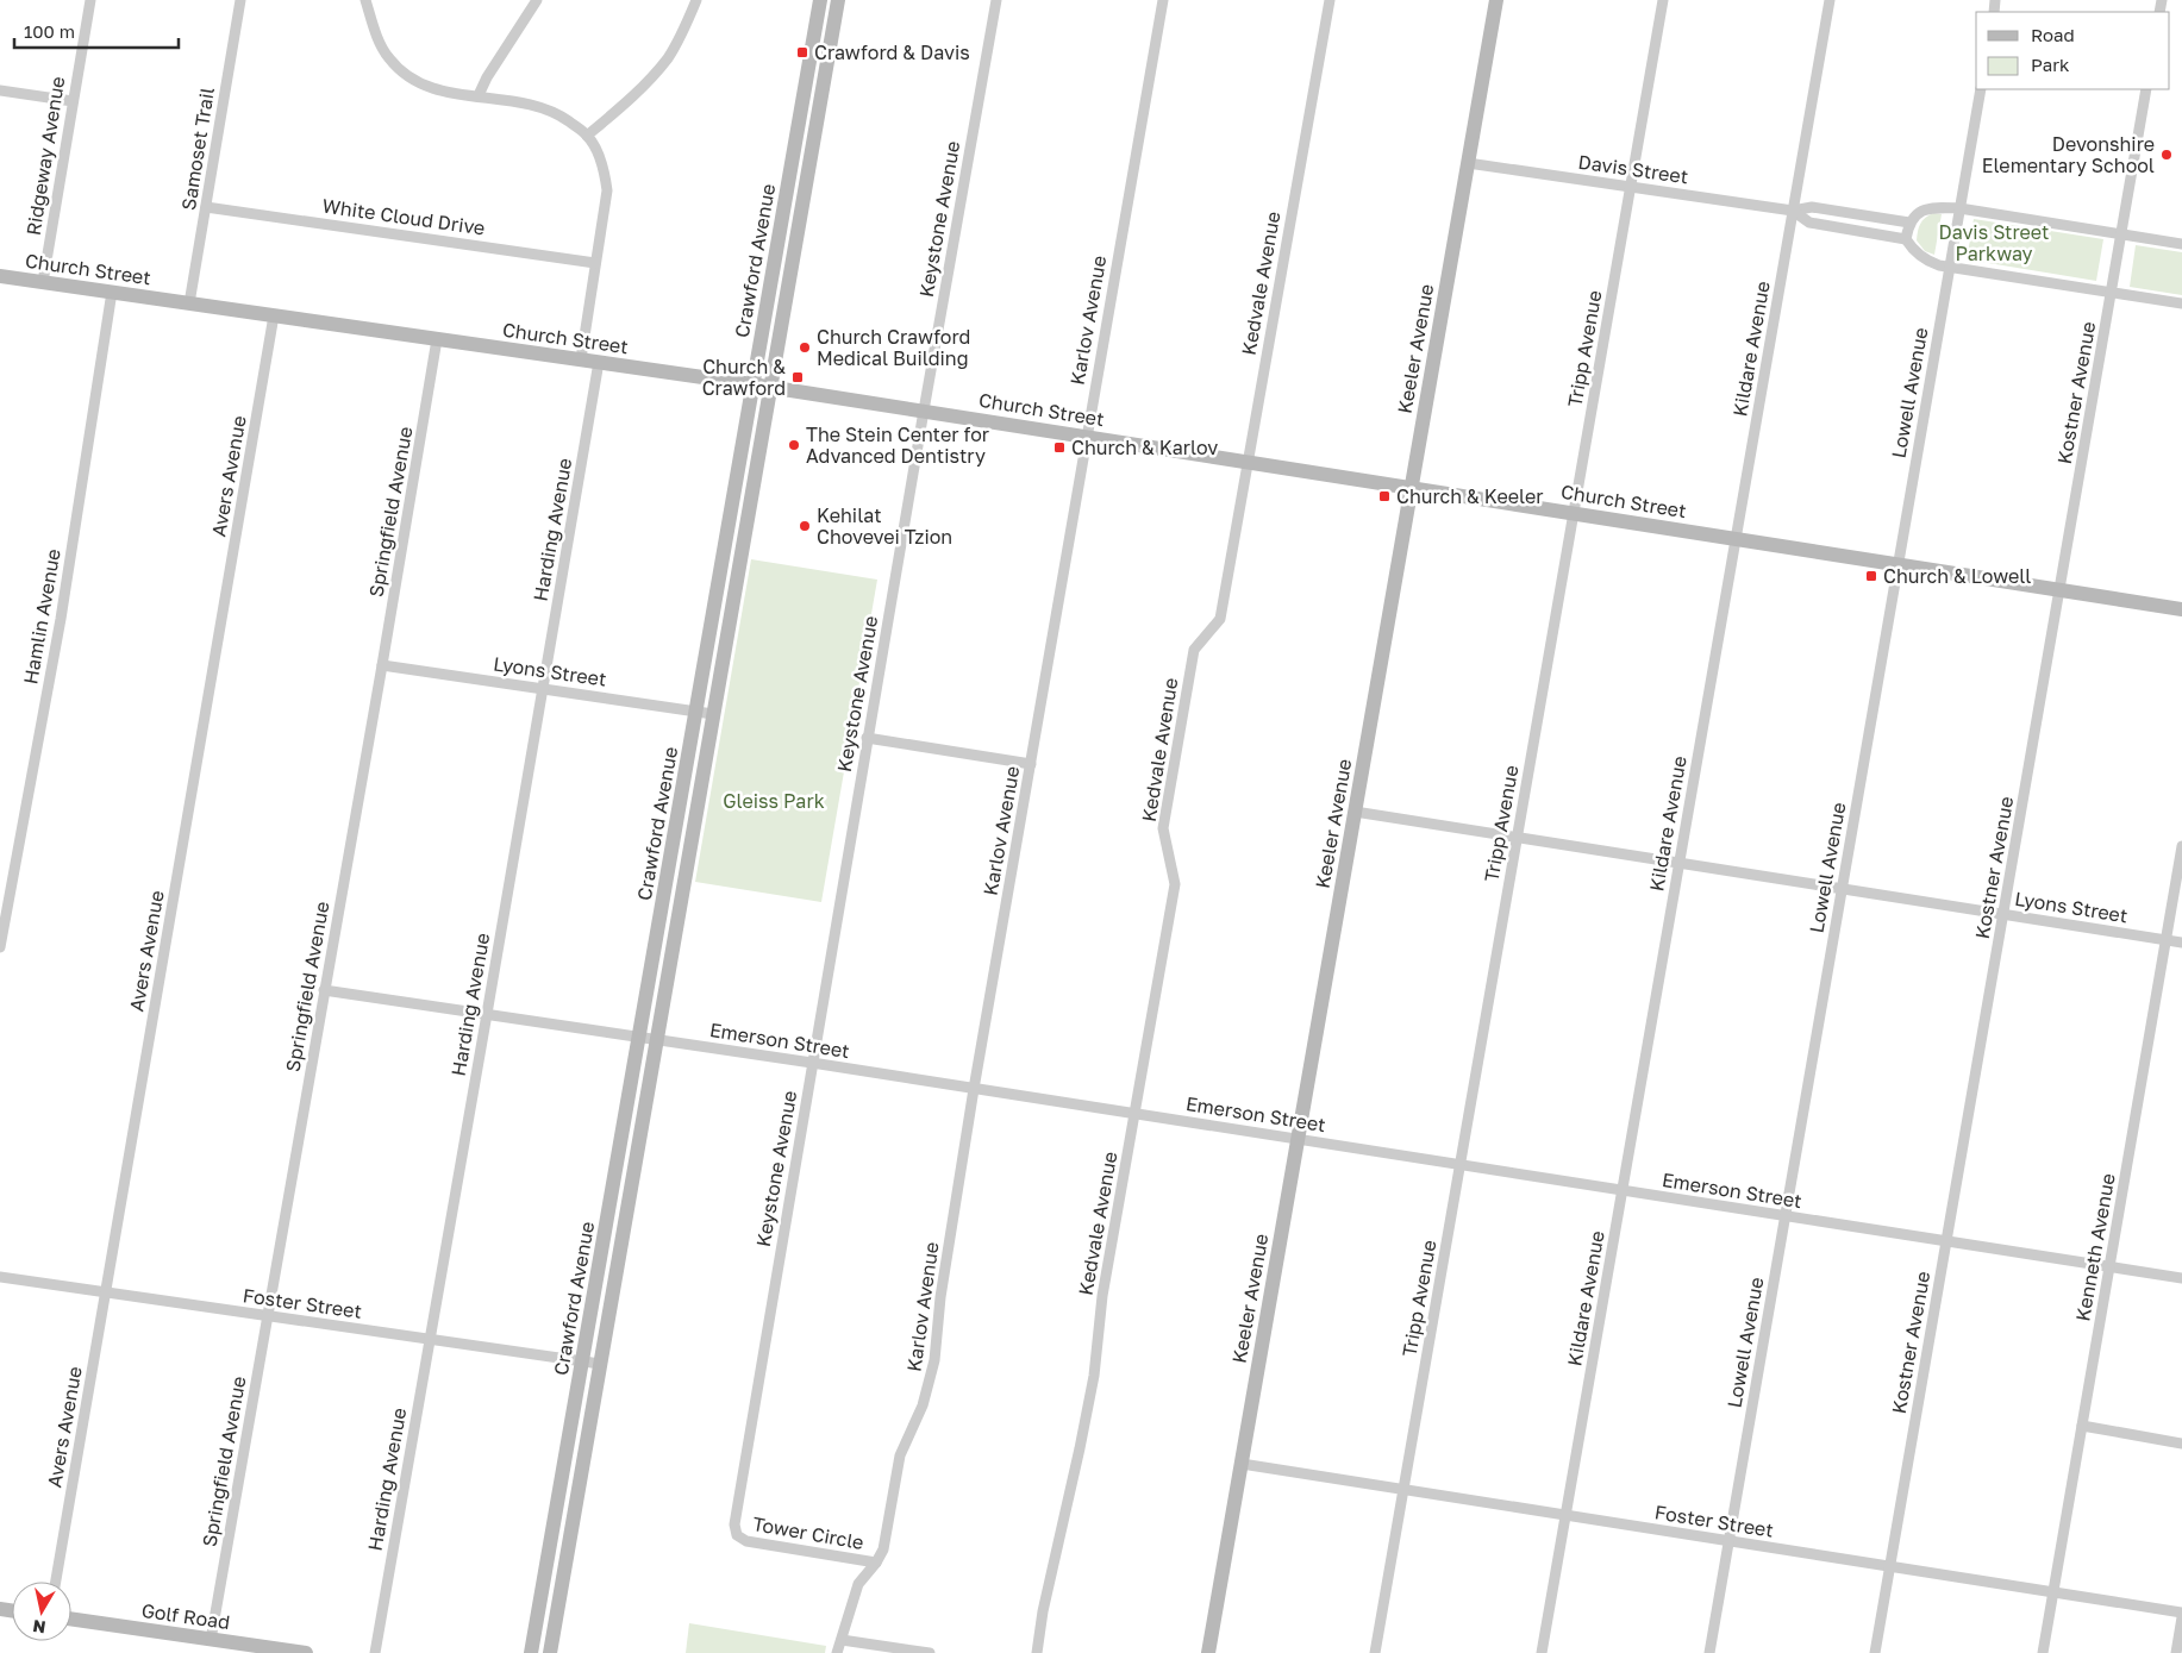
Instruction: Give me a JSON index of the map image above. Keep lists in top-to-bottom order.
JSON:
{
  "streets": {
    "street": [
      "Samoset Trail",
      "Ridgeway Avenue",
      "Davis Street",
      "White Cloud Drive",
      "Keystone Avenue",
      "Crawford Avenue",
      "Church Street",
      "Kedvale Avenue",
      "Karlov Avenue",
      "Keeler Avenue",
      "Tripp Avenue",
      "Kildare Avenue",
      "Lowell Avenue",
      "Kostner Avenue",
      "Avers Avenue",
      "Springfield Avenue",
      "Harding Avenue",
      "Hamlin Avenue",
      "Lyons Street",
      "Emerson Street",
      "Kenneth Avenue",
      "Foster Street",
      "Tower Circle",
      "Golf Road"
    ]
  },
  "crossings": [
    ["Samoset Trail", "White Cloud Drive"],
    ["Samoset Trail", "Church Street"],
    ["Ridgeway Avenue", "Church Street"],
    ["Davis Street", "Keeler Avenue"],
    ["Davis Street", "Tripp Avenue"],
    ["Davis Street", "Kildare Avenue"],
    ["Keystone Avenue", "Church Street"],
    ["Keystone Avenue", "Emerson Street"],
    ["Keystone Avenue", "Tower Circle"],
    ["Crawford Avenue", "Church Street"],
    ["Crawford Avenue", "Lyons Street"],
    ["Crawford Avenue", "Emerson Street"],
    ["Crawford Avenue", "Foster Street"],
    ["Church Street", "Kedvale Avenue"],
    ["Church Street", "Karlov Avenue"],
    ["Church Street", "Keeler Avenue"],
    ["Church Street", "Tripp Avenue"],
    ["Church Street", "Kildare Avenue"],
    ["Church Street", "Lowell Avenue"],
    ["Church Street", "Kostner Avenue"],
    ["Church Street", "Avers Avenue"],
    ["Church Street", "Springfield Avenue"],
    ["Church Street", "Harding Avenue"],
    ["Church Street", "Hamlin Avenue"],
    ["Kedvale Avenue", "Emerson Street"],
    ["Karlov Avenue", "Emerson Street"],
    ["Karlov Avenue", "Tower Circle"],
    ["Keeler Avenue", "Lyons Street"],
    ["Keeler Avenue", "Emerson Street"],
    ["Keeler Avenue", "Foster Street"],
    ["Tripp Avenue", "Lyons Street"],
    ["Tripp Avenue", "Emerson Street"],
    ["Tripp Avenue", "Foster Street"],
    ["Kildare Avenue", "Lyons Street"],
    ["Kildare Avenue", "Emerson Street"],
    ["Kildare Avenue", "Foster Street"],
    ["Lowell Avenue", "Lyons Street"],
    ["Lowell Avenue", "Emerson Street"],
    ["Lowell Avenue", "Foster Street"],
    ["Kostner Avenue", "Lyons Street"],
    ["Kostner Avenue", "Emerson Street"],
    ["Kostner Avenue", "Foster Street"],
    ["Avers Avenue", "Foster Street"],
    ["Springfield Avenue", "Lyons Street"],
    ["Springfield Avenue", "Emerson Street"],
    ["Springfield Avenue", "Foster Street"],
    ["Springfield Avenue", "Golf Road"],
    ["Harding Avenue", "Lyons Street"],
    ["Harding Avenue", "Emerson Street"],
    ["Harding Avenue", "Foster Street"],
    ["Lyons Street", "Kenneth Avenue"],
    ["Emerson Street", "Kenneth Avenue"],
    ["Kenneth Avenue", "Foster Street"]
  ],
  "parks": ["Davis Street Parkway", "Gleiss Park"],
  "places": {
    "transit": [
      "Crawford & Davis",
      "Church & Crawford",
      "Church & Karlov",
      "Church & Keeler",
      "Church & Lowell"
    ],
    "other": [
      "Devonshire Elementary School",
      "Church Crawford Medical Building",
      "The Stein Center for Advanced Dentistry",
      "Kehilat Chovevei Tzion"
    ]
  },
  "legend": ["Road", "Park"],
  "scale_bar": "100 m",
  "north": "bottom"
}
